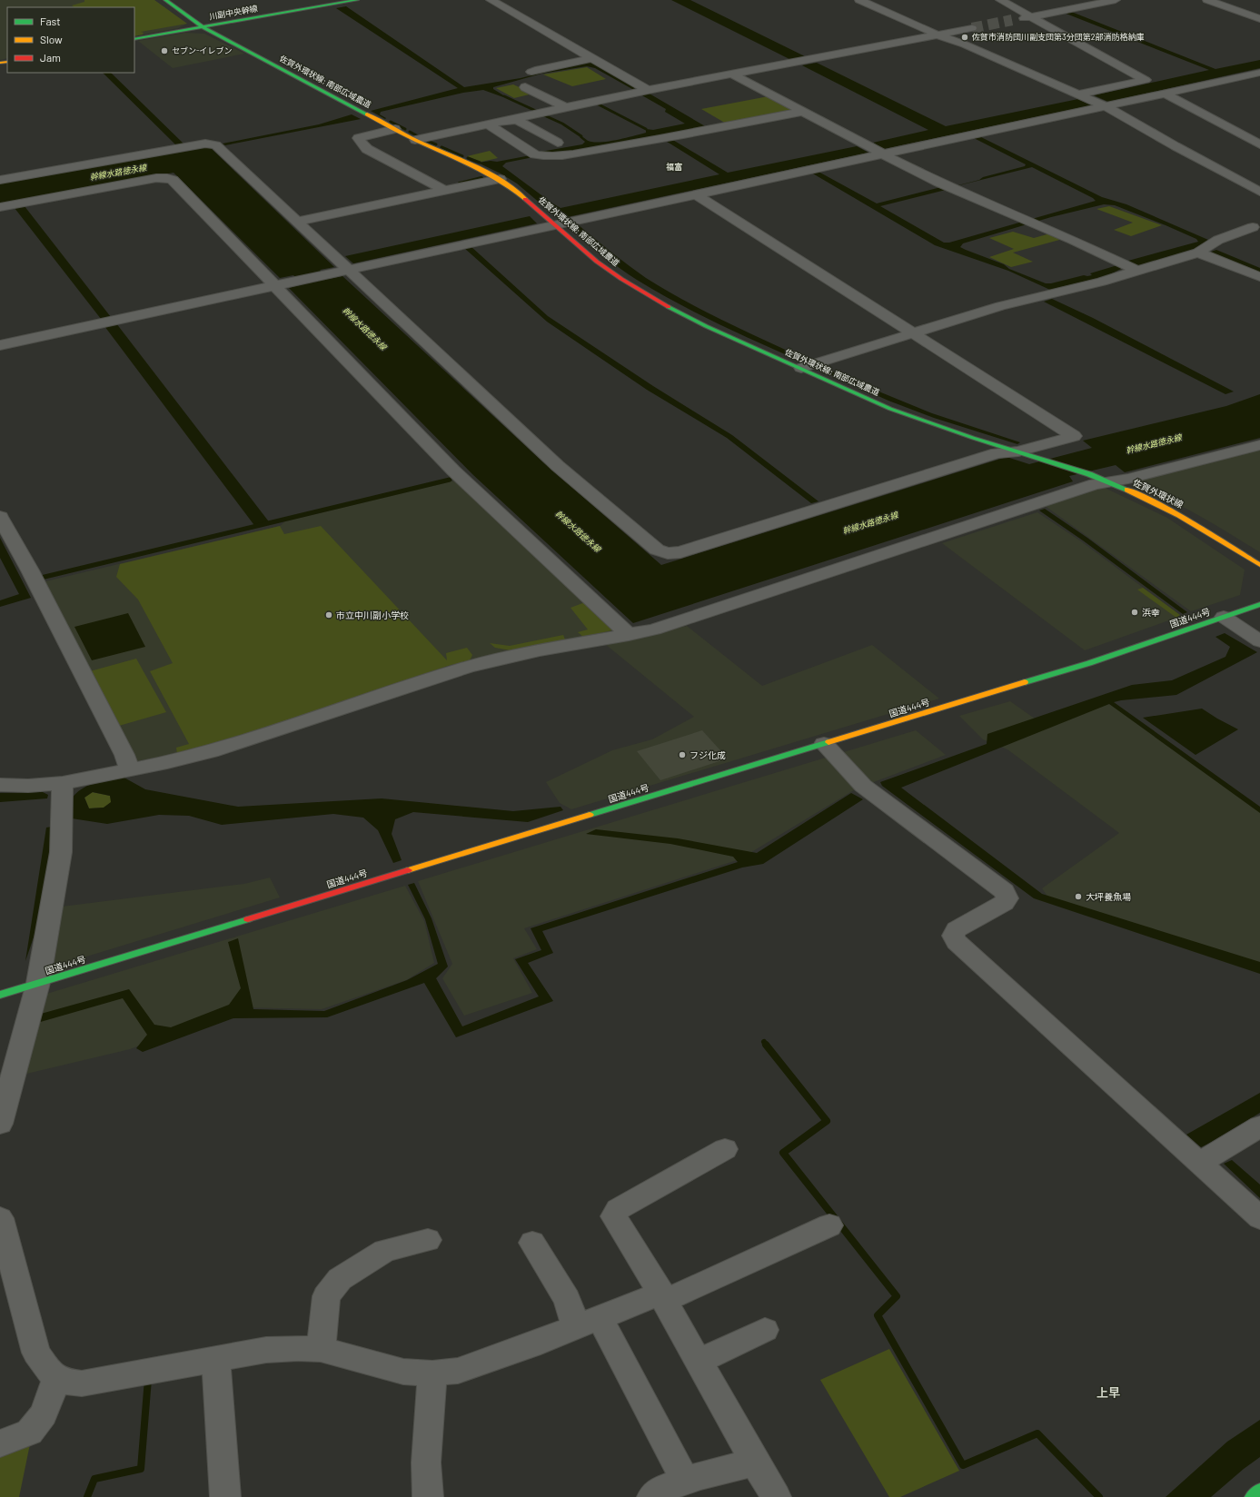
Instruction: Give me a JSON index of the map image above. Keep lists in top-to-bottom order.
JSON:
{
  "streets": {
    "main road": [
      "川副中央幹線",
      "佐賀外環状線; 南部広域農道",
      "佐賀外環状線",
      "国道444号"
    ]
  },
  "crossings": [
    ["川副中央幹線", "佐賀外環状線; 南部広域農道"],
    ["佐賀外環状線; 南部広域農道", "佐賀外環状線"]
  ],
  "districts": ["福富", "上早"],
  "water": ["幹線水路徳永線"],
  "places": [
    "佐賀市消防団川副支団第3分団第2部消防格納庫",
    "セブン-イレブン",
    "浜幸",
    "市立中川副小学校",
    "フジ化成",
    "大坪養魚場"
  ],
  "legend": ["Fast", "Slow", "Jam"]
}
